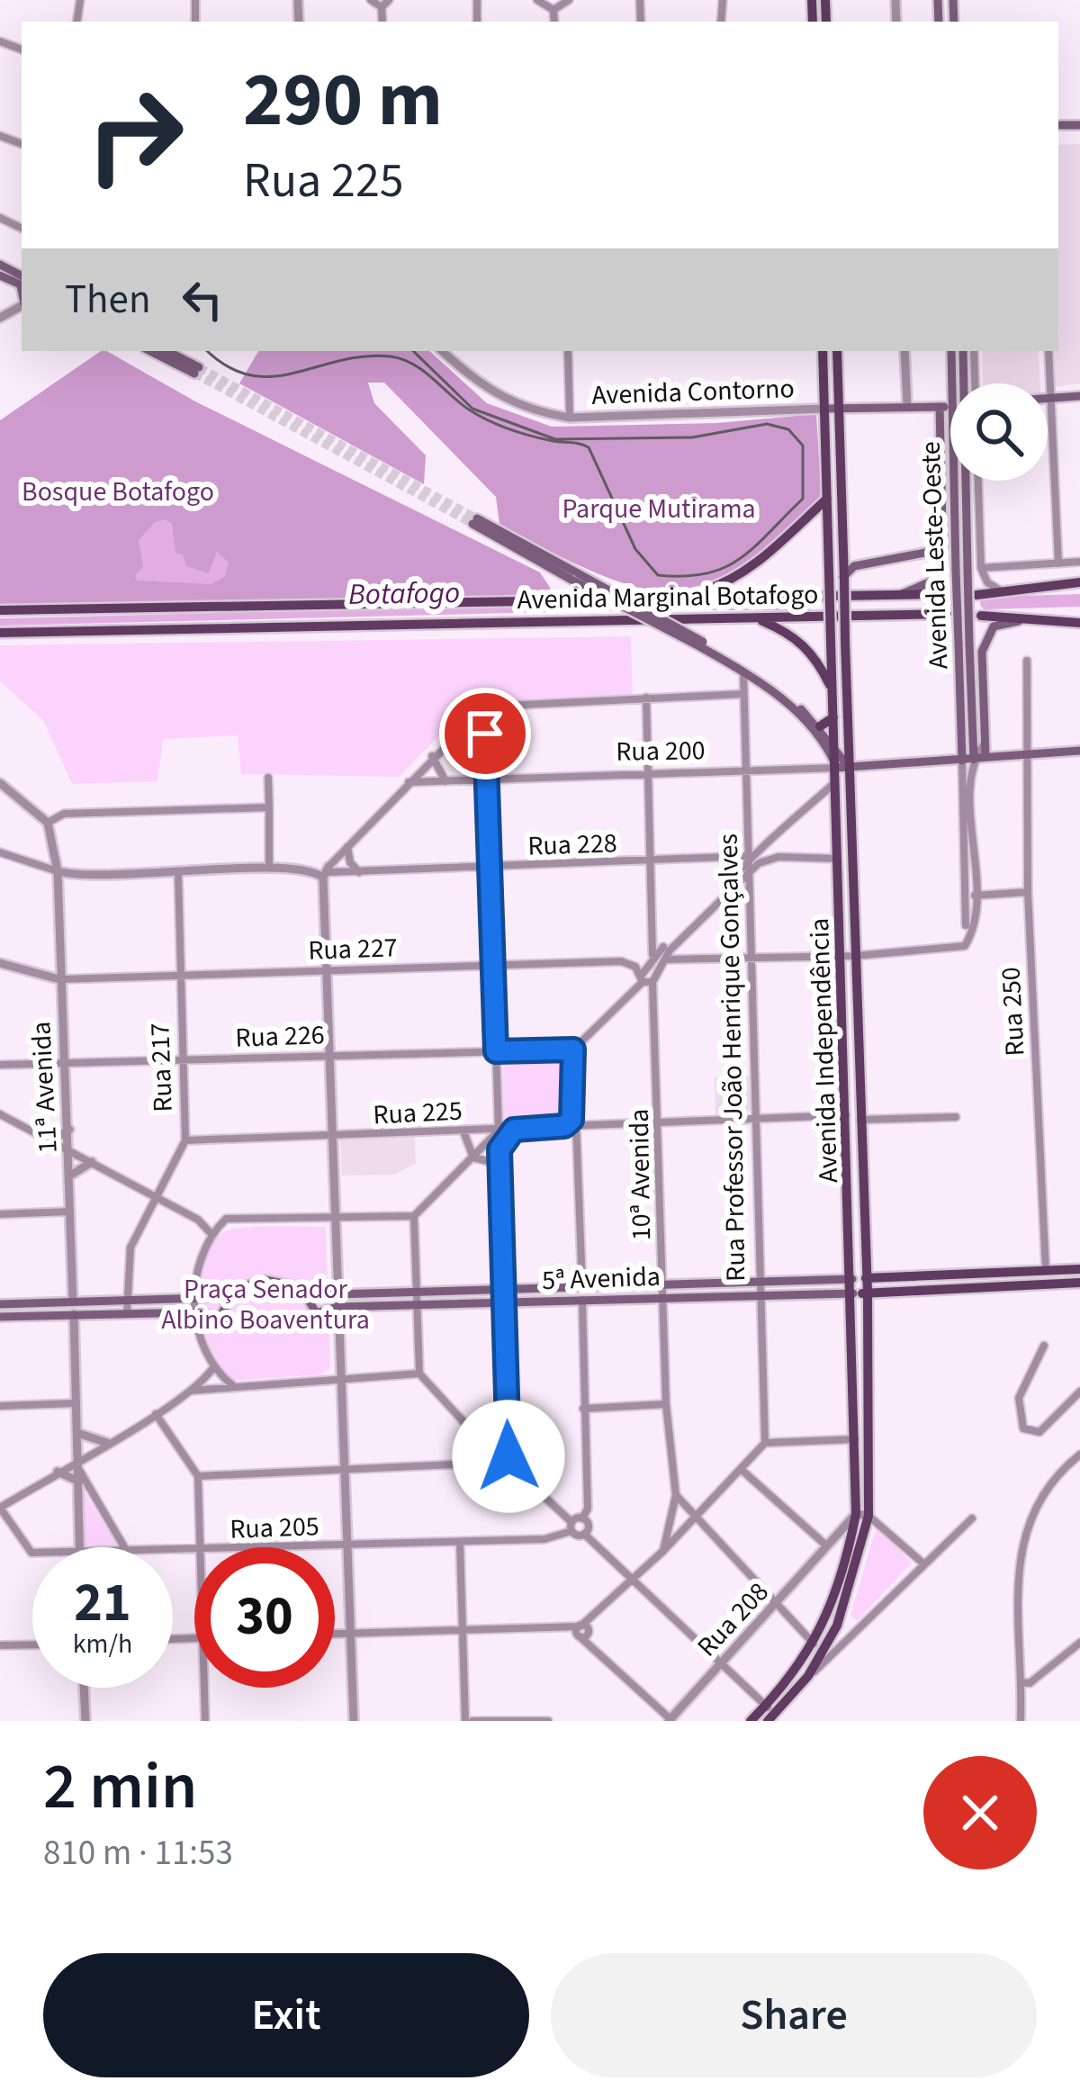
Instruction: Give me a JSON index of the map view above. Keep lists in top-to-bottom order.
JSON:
{
  "streets": {
    "main road": [
      "Avenida Contorno",
      "Avenida Leste-Oeste",
      "Avenida Marginal Botafogo",
      "Rua 200",
      "Avenida Independência",
      "5ª Avenida"
    ],
    "street": [
      "Rua 228",
      "Rua 227",
      "Rua 250",
      "Rua 226",
      "Rua Professor João Henrique Gonçalves",
      "Rua 217",
      "11ª Avenida",
      "Rua 225",
      "10ª Avenida",
      "Rua 205",
      "Rua 208"
    ]
  },
  "crossings": [
    ["Avenida Contorno", "Avenida Independência"],
    ["Avenida Leste-Oeste", "Rua 200"],
    ["Rua 200", "Rua 250"],
    ["Rua 200", "Avenida Independência"],
    ["Rua 200", "Rua Professor João Henrique Gonçalves"],
    ["Rua 228", "Rua Professor João Henrique Gonçalves"],
    ["Rua 227", "Rua 217"],
    ["Rua 227", "11ª Avenida"],
    ["Rua 227", "10ª Avenida"],
    ["Rua 250", "5ª Avenida"],
    ["Rua 226", "Rua 217"],
    ["Rua 226", "11ª Avenida"],
    ["Avenida Independência", "Rua 225"],
    ["Avenida Independência", "10ª Avenida"],
    ["Avenida Independência", "5ª Avenida"],
    ["Avenida Independência", "Rua 208"],
    ["Rua Professor João Henrique Gonçalves", "Rua 225"],
    ["Rua Professor João Henrique Gonçalves", "5ª Avenida"],
    ["Rua 217", "Rua 225"],
    ["Rua 217", "5ª Avenida"],
    ["11ª Avenida", "5ª Avenida"],
    ["Rua 225", "10ª Avenida"],
    ["10ª Avenida", "5ª Avenida"],
    ["10ª Avenida", "Rua 208"]
  ],
  "water": ["Botafogo"],
  "parks": ["Bosque Botafogo", "Parque Mutirama", "Praça Senador Albino Boaventura"],
  "page": {
    "turn": ["290 m", "Rua 225"],
    "then": "Then",
    "speed": "21 km/h",
    "limit": "30",
    "heading": ["2 min", "810 m · 11:53"],
    "buttons": ["Exit", "Share"]
  }
}
